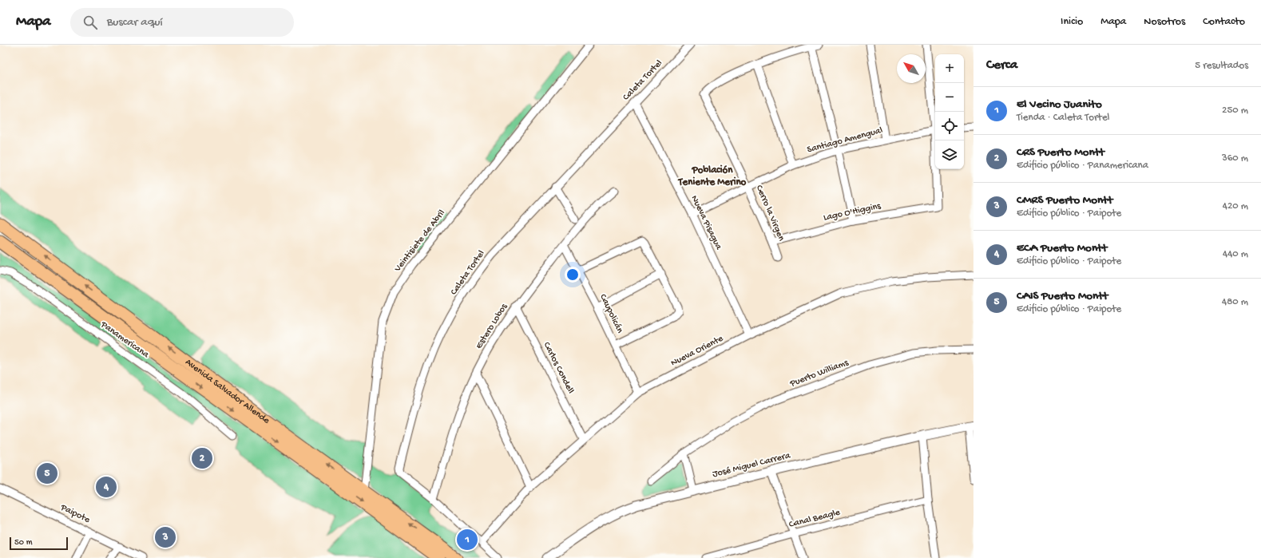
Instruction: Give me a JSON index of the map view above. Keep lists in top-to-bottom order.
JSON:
{
  "streets": {
    "highway": ["Avenida Salvador Allende"],
    "street": [
      "Caleta Tortel",
      "Santiago Amengual",
      "Lago O'Higgins",
      "Cerro la Virgen",
      "Nueva Pisagua",
      "Veintisiete de Abril",
      "Caupolicán",
      "Estero Lobos",
      "Panamericana",
      "Nueva Oriente",
      "Carlos Condell",
      "Puerto Williams",
      "José Miguel Carrera",
      "Paipote",
      "Canal Beagle"
    ]
  },
  "crossings": [
    ["Caleta Tortel", "Nueva Pisagua"],
    ["Caleta Tortel", "Estero Lobos"],
    ["Caleta Tortel", "Nueva Oriente"],
    ["Santiago Amengual", "Cerro la Virgen"],
    ["Santiago Amengual", "Nueva Pisagua"],
    ["Lago O'Higgins", "Cerro la Virgen"],
    ["Nueva Pisagua", "Nueva Oriente"],
    ["Veintisiete de Abril", "Avenida Salvador Allende"],
    ["Caupolicán", "Estero Lobos"],
    ["Caupolicán", "Nueva Oriente"],
    ["Estero Lobos", "Carlos Condell"],
    ["Nueva Oriente", "Carlos Condell"]
  ],
  "districts": ["Población Teniente Merino"],
  "scale_bar": "50 m",
  "north": "top left",
  "page": {
    "header": "Mapa",
    "search": "Buscar aquí",
    "nav": [
      "Inicio",
      "Mapa",
      "Nosotros",
      "Contacto"
    ],
    "heading": ["Cerca", "5 resultados"],
    "map_buttons": ["+", "−"],
    "list": [
      {
        "mark": "1",
        "name": "El Vecino Juanito",
        "note": "Tienda · Caleta Tortel",
        "value": "250 m"
      },
      {
        "mark": "2",
        "name": "CRS Puerto Montt",
        "note": "Edificio público · Panamericana",
        "value": "360 m"
      },
      {
        "mark": "3",
        "name": "CMRS Puerto Montt",
        "note": "Edificio público · Paipote",
        "value": "420 m"
      },
      {
        "mark": "4",
        "name": "ECA Puerto Montt",
        "note": "Edificio público · Paipote",
        "value": "440 m"
      },
      {
        "mark": "5",
        "name": "CAIS Puerto Montt",
        "note": "Edificio público · Paipote",
        "value": "480 m"
      }
    ],
    "pins": [
      "2",
      "5",
      "4",
      "3",
      "1"
    ],
    "scale": "50 m"
  }
}
